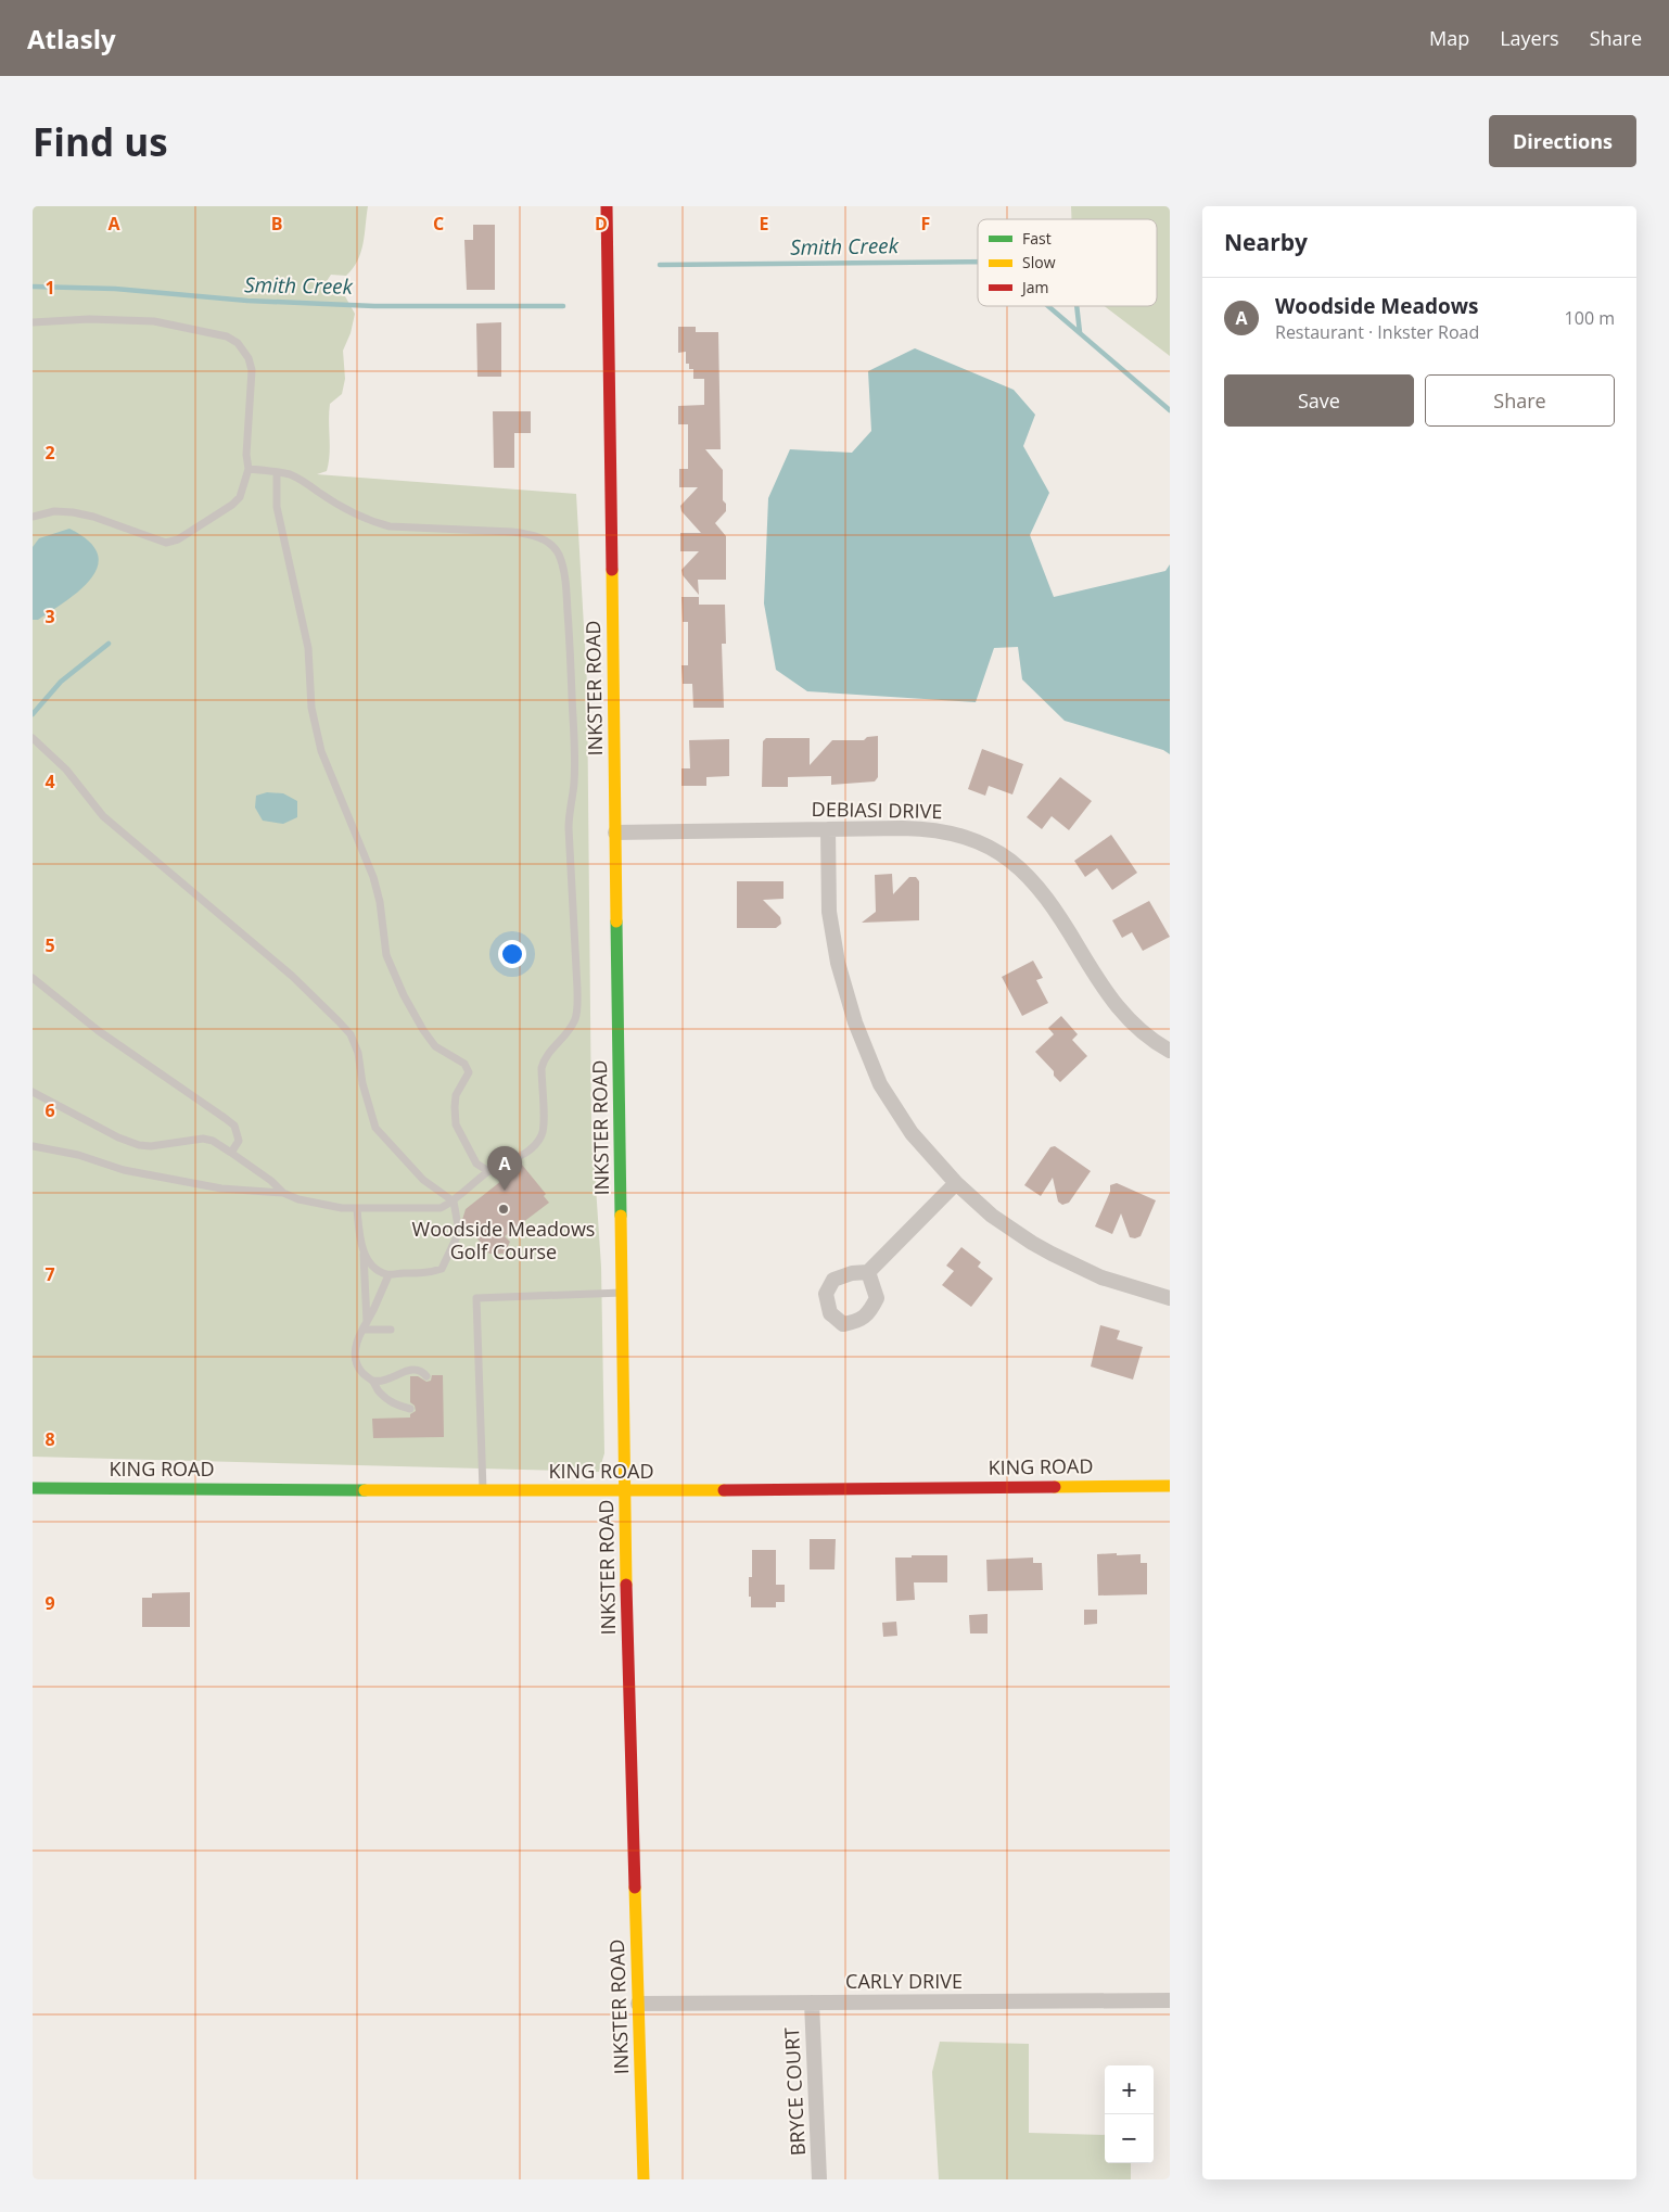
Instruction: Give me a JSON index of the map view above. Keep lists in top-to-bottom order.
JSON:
{
  "streets": {
    "street": [
      "INKSTER ROAD",
      "DEBIASI DRIVE",
      "KING ROAD",
      "CARLY DRIVE",
      "BRYCE COURT"
    ]
  },
  "crossings": [
    ["INKSTER ROAD", "DEBIASI DRIVE"],
    ["INKSTER ROAD", "KING ROAD"],
    ["INKSTER ROAD", "CARLY DRIVE"],
    ["CARLY DRIVE", "BRYCE COURT"]
  ],
  "water": ["Smith Creek"],
  "places": ["Woodside Meadows Golf Course"],
  "legend": ["Fast", "Slow", "Jam"],
  "page": {
    "header": "Atlasly",
    "nav": ["Map", "Layers", "Share"],
    "buttons": [
      "Directions",
      ["Save", "Share"]
    ],
    "title": "Find us",
    "heading": "Nearby",
    "list": [
      {
        "mark": "A",
        "name": "Woodside Meadows",
        "note": "Restaurant · Inkster Road",
        "value": "100 m"
      }
    ],
    "pins": "A",
    "map_buttons": ["+", "−"]
  },
  "grid": {
    "columns": [
      "A",
      "B",
      "C",
      "D",
      "E",
      "F"
    ],
    "rows": [
      "1",
      "2",
      "3",
      "4",
      "5",
      "6",
      "7",
      "8",
      "9"
    ]
  }
}
